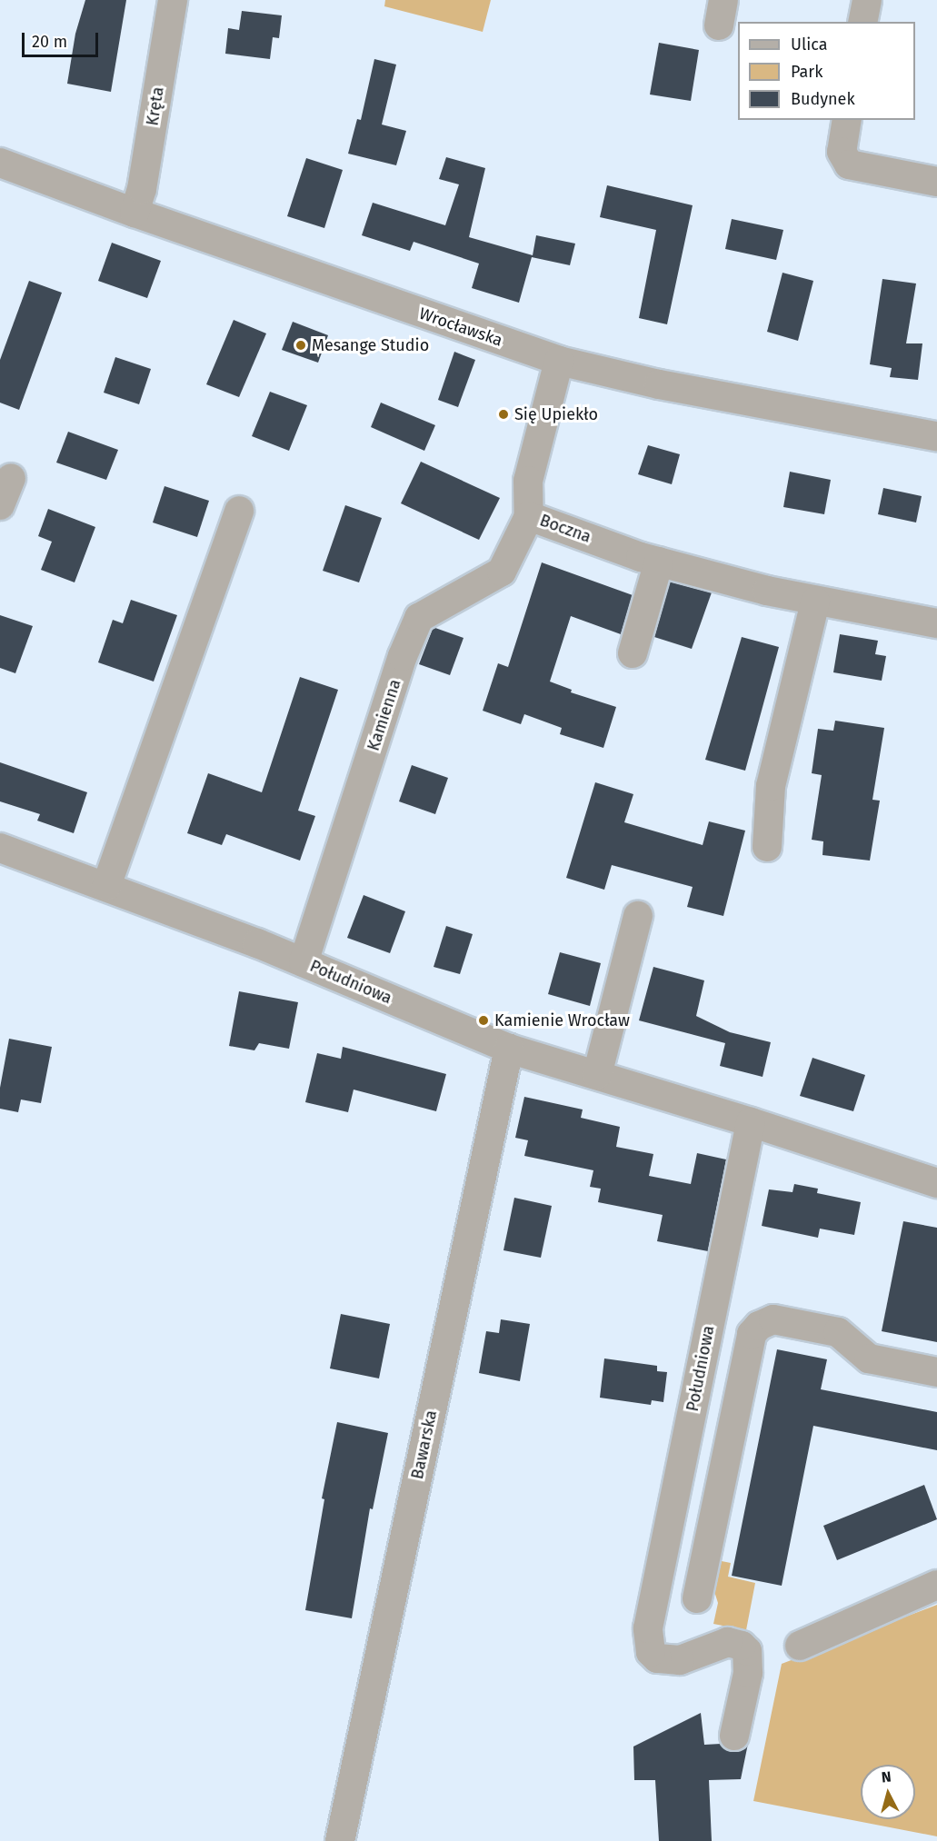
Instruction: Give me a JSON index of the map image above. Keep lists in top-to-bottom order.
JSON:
{
  "streets": {
    "street": [
      "Kręta",
      "Wrocławska",
      "Boczna",
      "Kamienna",
      "Południowa",
      "Bawarska"
    ]
  },
  "crossings": [
    ["Kręta", "Wrocławska"],
    ["Wrocławska", "Boczna"],
    ["Boczna", "Kamienna"],
    ["Kamienna", "Południowa"],
    ["Południowa", "Bawarska"]
  ],
  "places": ["Mesange Studio", "Się Upiekło", "Kamienie Wrocław"],
  "legend": ["Ulica", "Park", "Budynek"],
  "scale_bar": "20 m",
  "north": "top"
}
